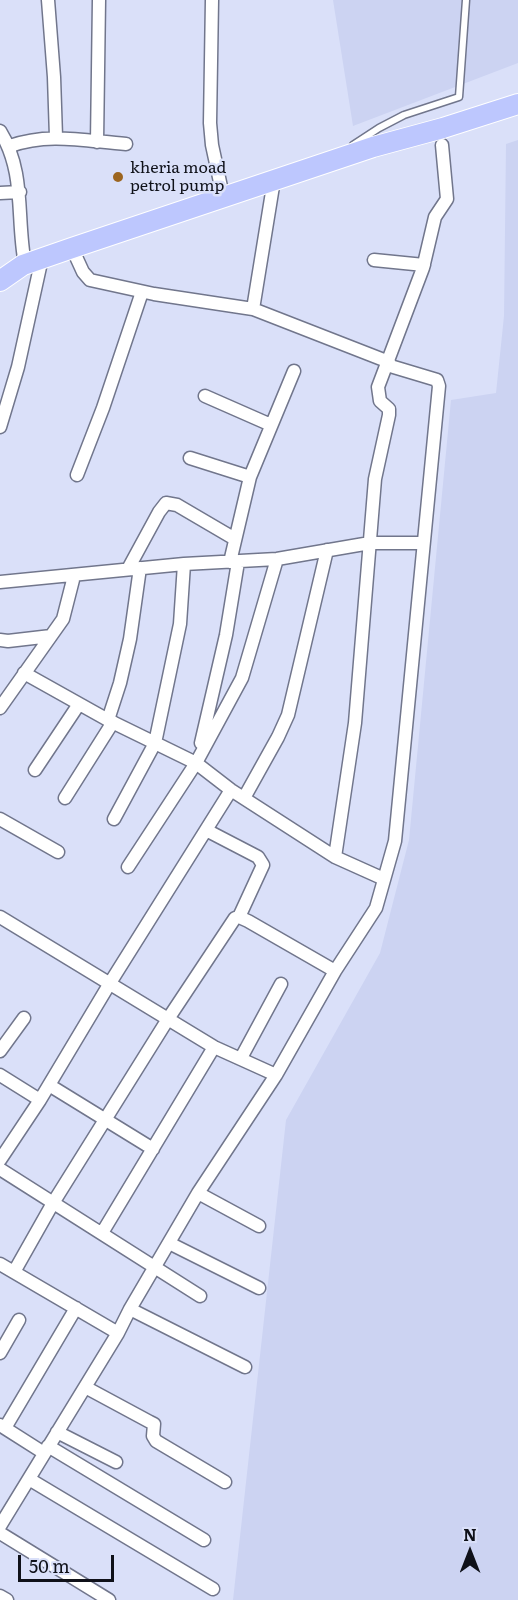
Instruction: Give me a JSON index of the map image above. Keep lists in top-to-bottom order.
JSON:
{
  "places": ["kheria moad petrol pump"],
  "scale_bar": "50 m",
  "north": "top"
}
